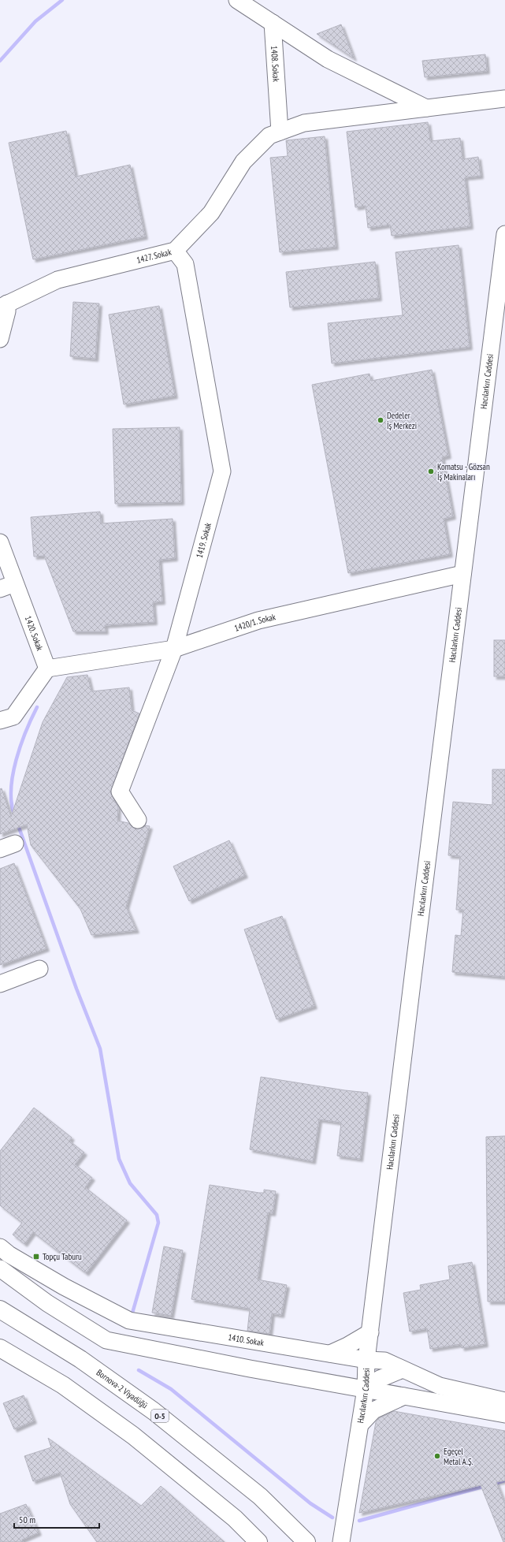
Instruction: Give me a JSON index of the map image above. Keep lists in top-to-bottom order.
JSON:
{
  "streets": {
    "highway": ["Bornova-2 Viyadüğü", "O-5"],
    "street": [
      "1408. Sokak",
      "1427. Sokak",
      "Hacılarkırı Caddesi",
      "1419. Sokak",
      "1420/1. Sokak",
      "1420. Sokak",
      "1410. Sokak"
    ]
  },
  "crossings": [
    ["1408. Sokak", "1427. Sokak"],
    ["1427. Sokak", "1419. Sokak"],
    ["Hacılarkırı Caddesi", "1420/1. Sokak"],
    ["Hacılarkırı Caddesi", "1410. Sokak"],
    ["1419. Sokak", "1420/1. Sokak"],
    ["1420/1. Sokak", "1420. Sokak"]
  ],
  "places": {
    "other": ["Dedeler İş Merkezi", "Komatsu - Gözsan İş Makinaları", "Egeçel Metal A.Ş."],
    "transit": ["Topçu Taburu"]
  },
  "scale_bar": "50 m"
}
